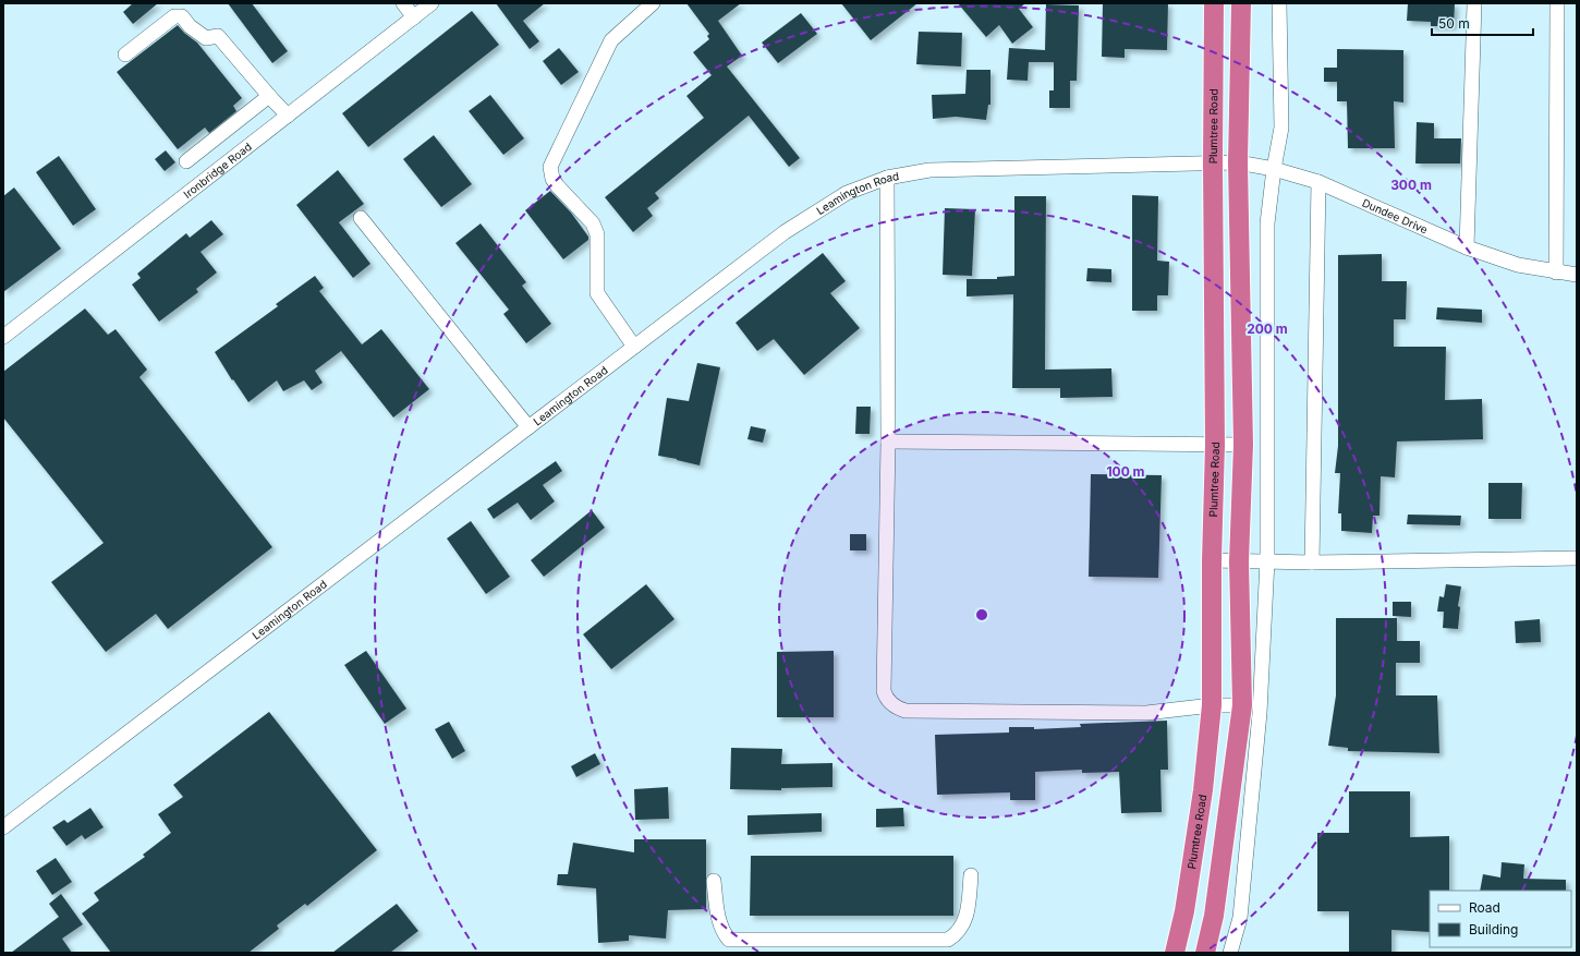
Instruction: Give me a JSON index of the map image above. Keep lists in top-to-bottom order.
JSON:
{
  "streets": {
    "highway": ["Plumtree Road"],
    "street": ["Ironbridge Road", "Leamington Road", "Dundee Drive"]
  },
  "crossings": [
    ["Plumtree Road", "Leamington Road"],
    ["Plumtree Road", "Dundee Drive"],
    ["Leamington Road", "Dundee Drive"]
  ],
  "legend": ["Road", "Building"],
  "scale_bar": "50 m",
  "rings": ["300 m", "200 m", "100 m"]
}
